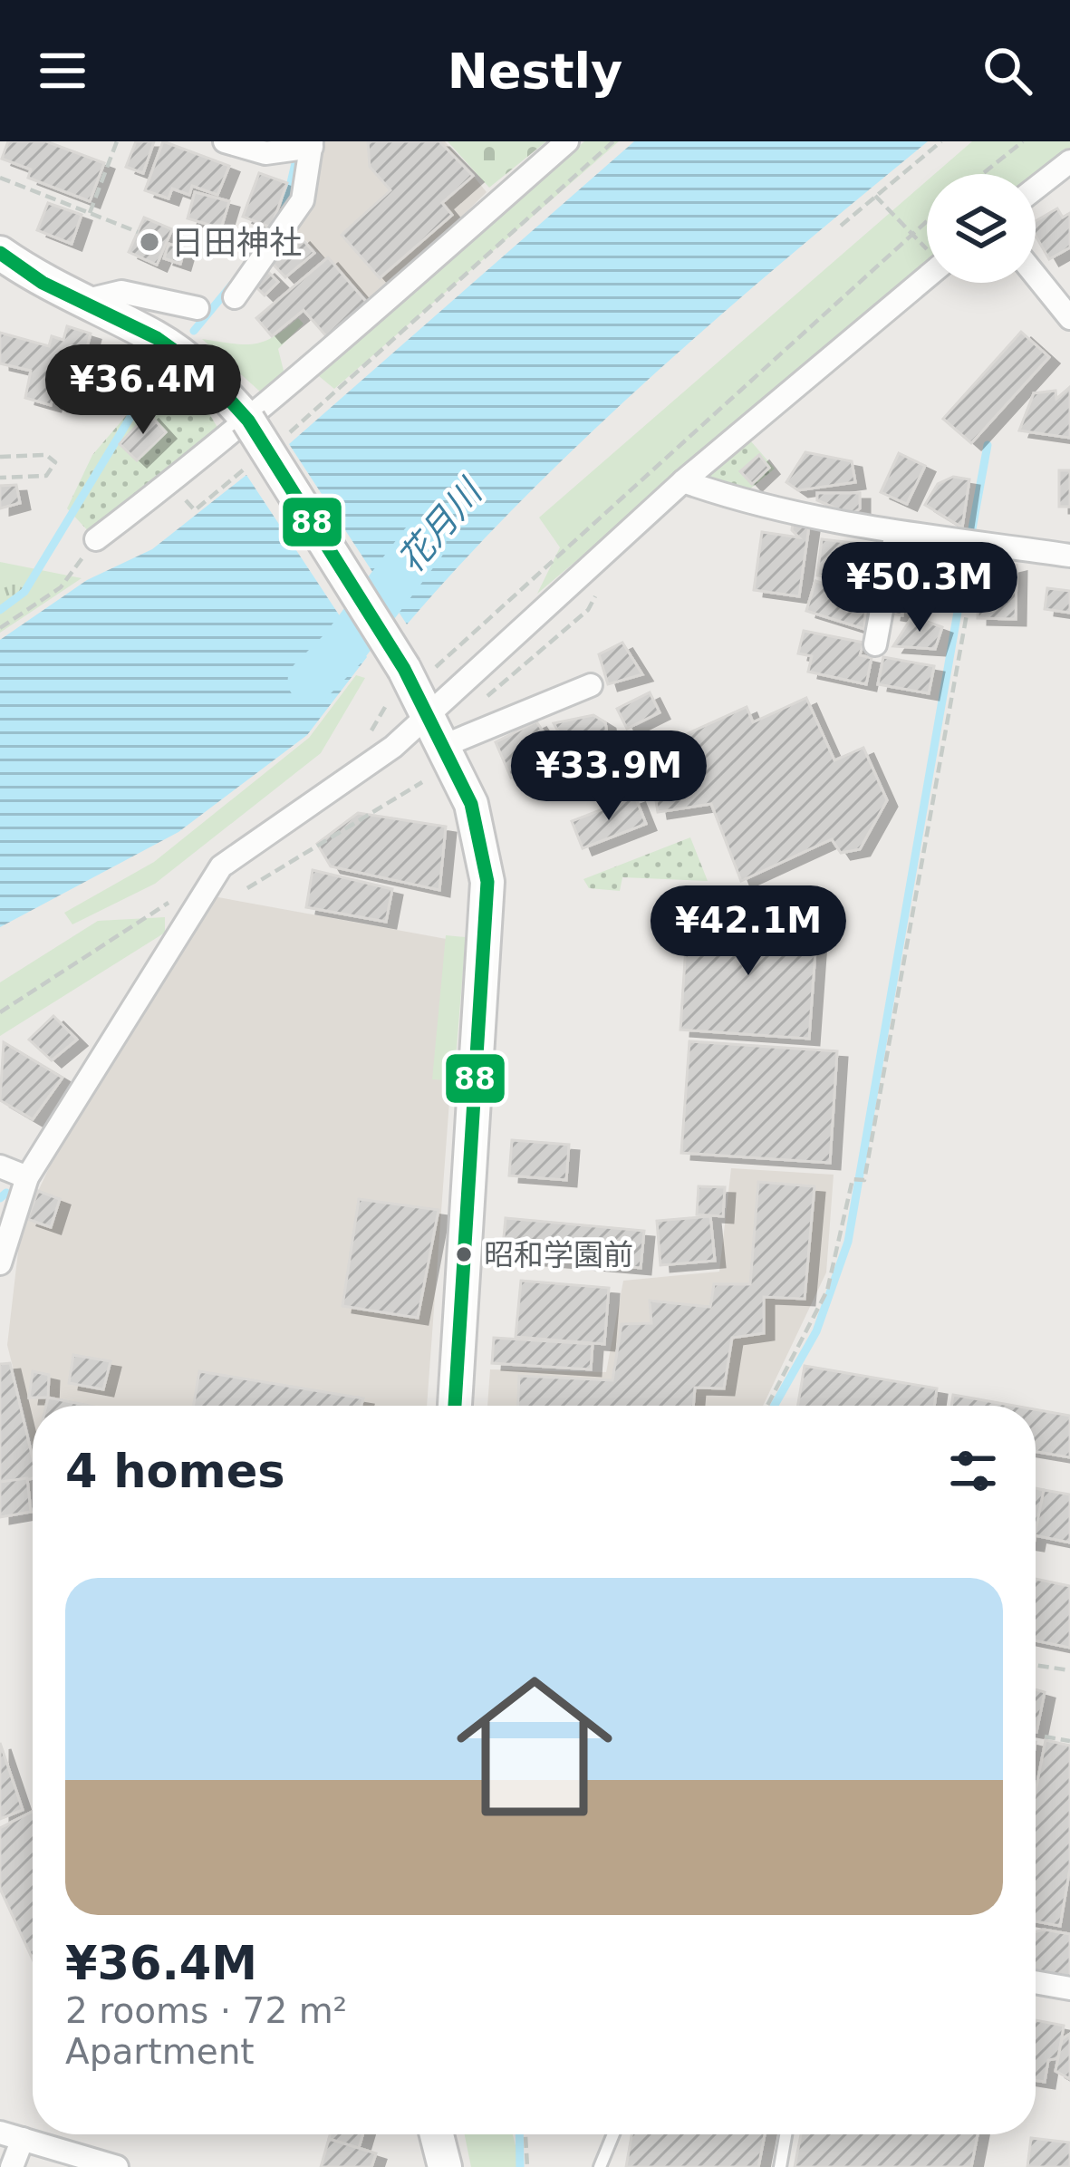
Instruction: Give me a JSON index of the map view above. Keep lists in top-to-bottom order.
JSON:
{
  "water": ["花月川"],
  "places": ["日田神社", "昭和学園前"],
  "lines": ["transit line 88"],
  "page": {
    "header": "Nestly",
    "price": [
      "¥36.4M",
      "¥50.3M",
      "¥33.9M",
      "¥42.1M"
    ],
    "heading": "4 homes",
    "list": [
      {
        "name": "¥36.4M",
        "note": "2 rooms · 72 m² · Apartment"
      }
    ]
  }
}
